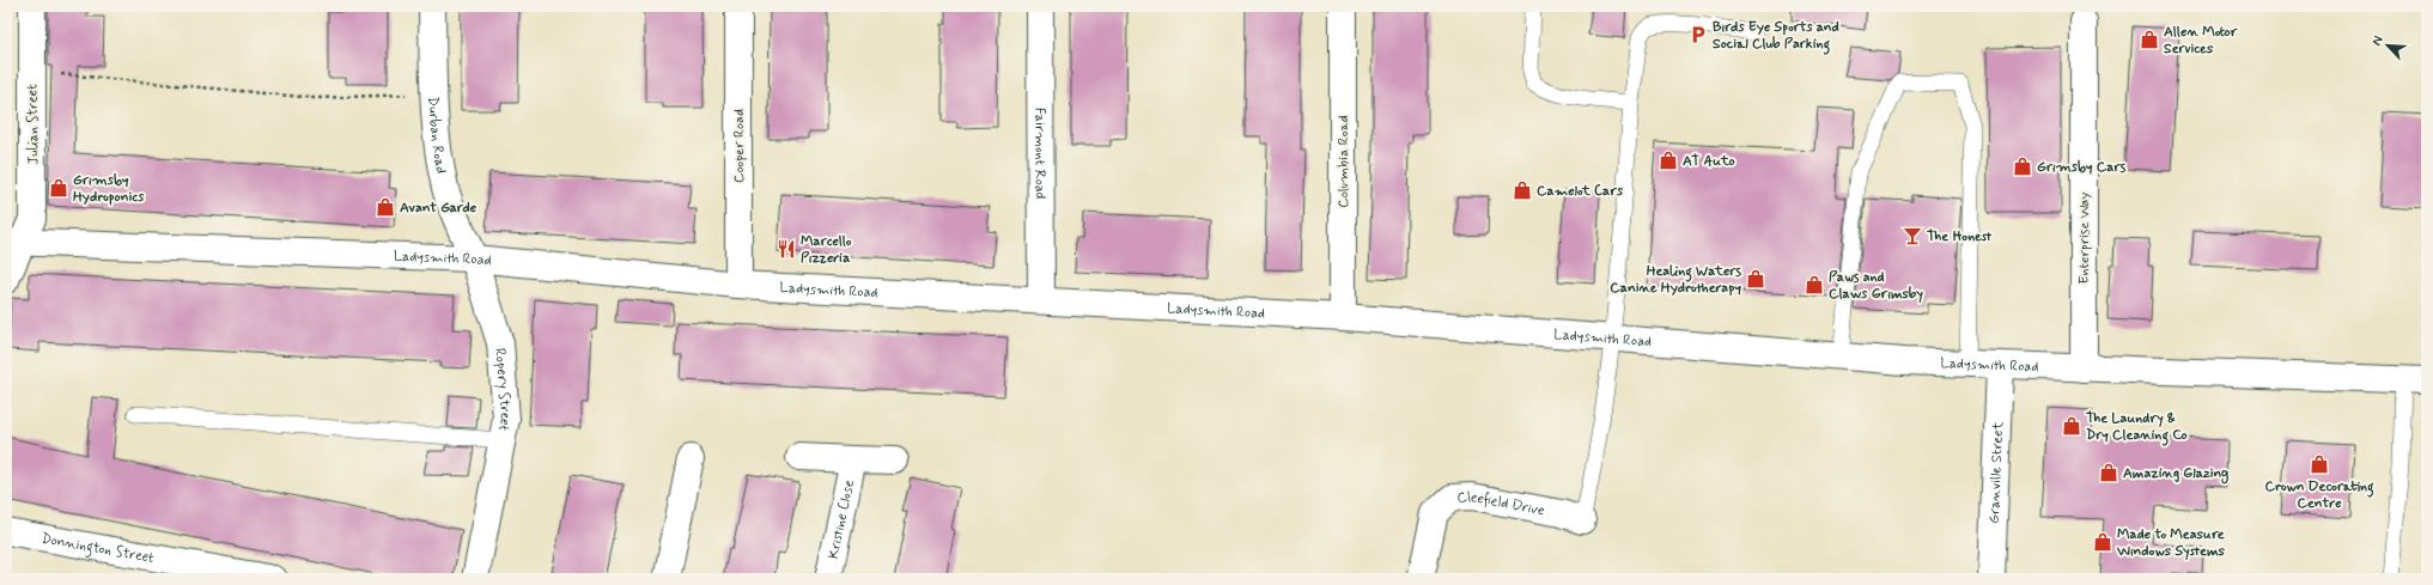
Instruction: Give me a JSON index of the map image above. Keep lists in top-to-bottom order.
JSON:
{
  "streets": {
    "street": [
      "Julian Street",
      "Durban Road",
      "Cooper Road",
      "Fairmont Road",
      "Columbia Road",
      "Enterprise Way",
      "Ladysmith Road",
      "Ropery Street",
      "Granville Street",
      "Cleefield Drive",
      "Kristine Close",
      "Donnington Street"
    ]
  },
  "crossings": [
    ["Julian Street", "Ladysmith Road"],
    ["Durban Road", "Ladysmith Road"],
    ["Durban Road", "Ropery Street"],
    ["Cooper Road", "Ladysmith Road"],
    ["Fairmont Road", "Ladysmith Road"],
    ["Columbia Road", "Ladysmith Road"],
    ["Enterprise Way", "Ladysmith Road"],
    ["Ladysmith Road", "Ropery Street"],
    ["Ladysmith Road", "Granville Street"]
  ],
  "places": {
    "parking": ["Birds Eye Sports and Social Club Parking"],
    "shop": [
      "Allen Motor Services",
      "AT Auto",
      "Grimsby Cars",
      "Grimsby Hydroponics",
      "Camelot Cars",
      "Avant Garde",
      "Healing Waters Canine Hydrotherapy",
      "Paws and Claws Grimsby",
      "The Laundry & Dry Cleaning Co",
      "Crown Decorating Centre",
      "Amazing Glazing",
      "Made to Measure Windows Systems"
    ],
    "bar": ["The Honest"],
    "restaurant": ["Marcello Pizzeria"]
  },
  "north": "top left"
}
